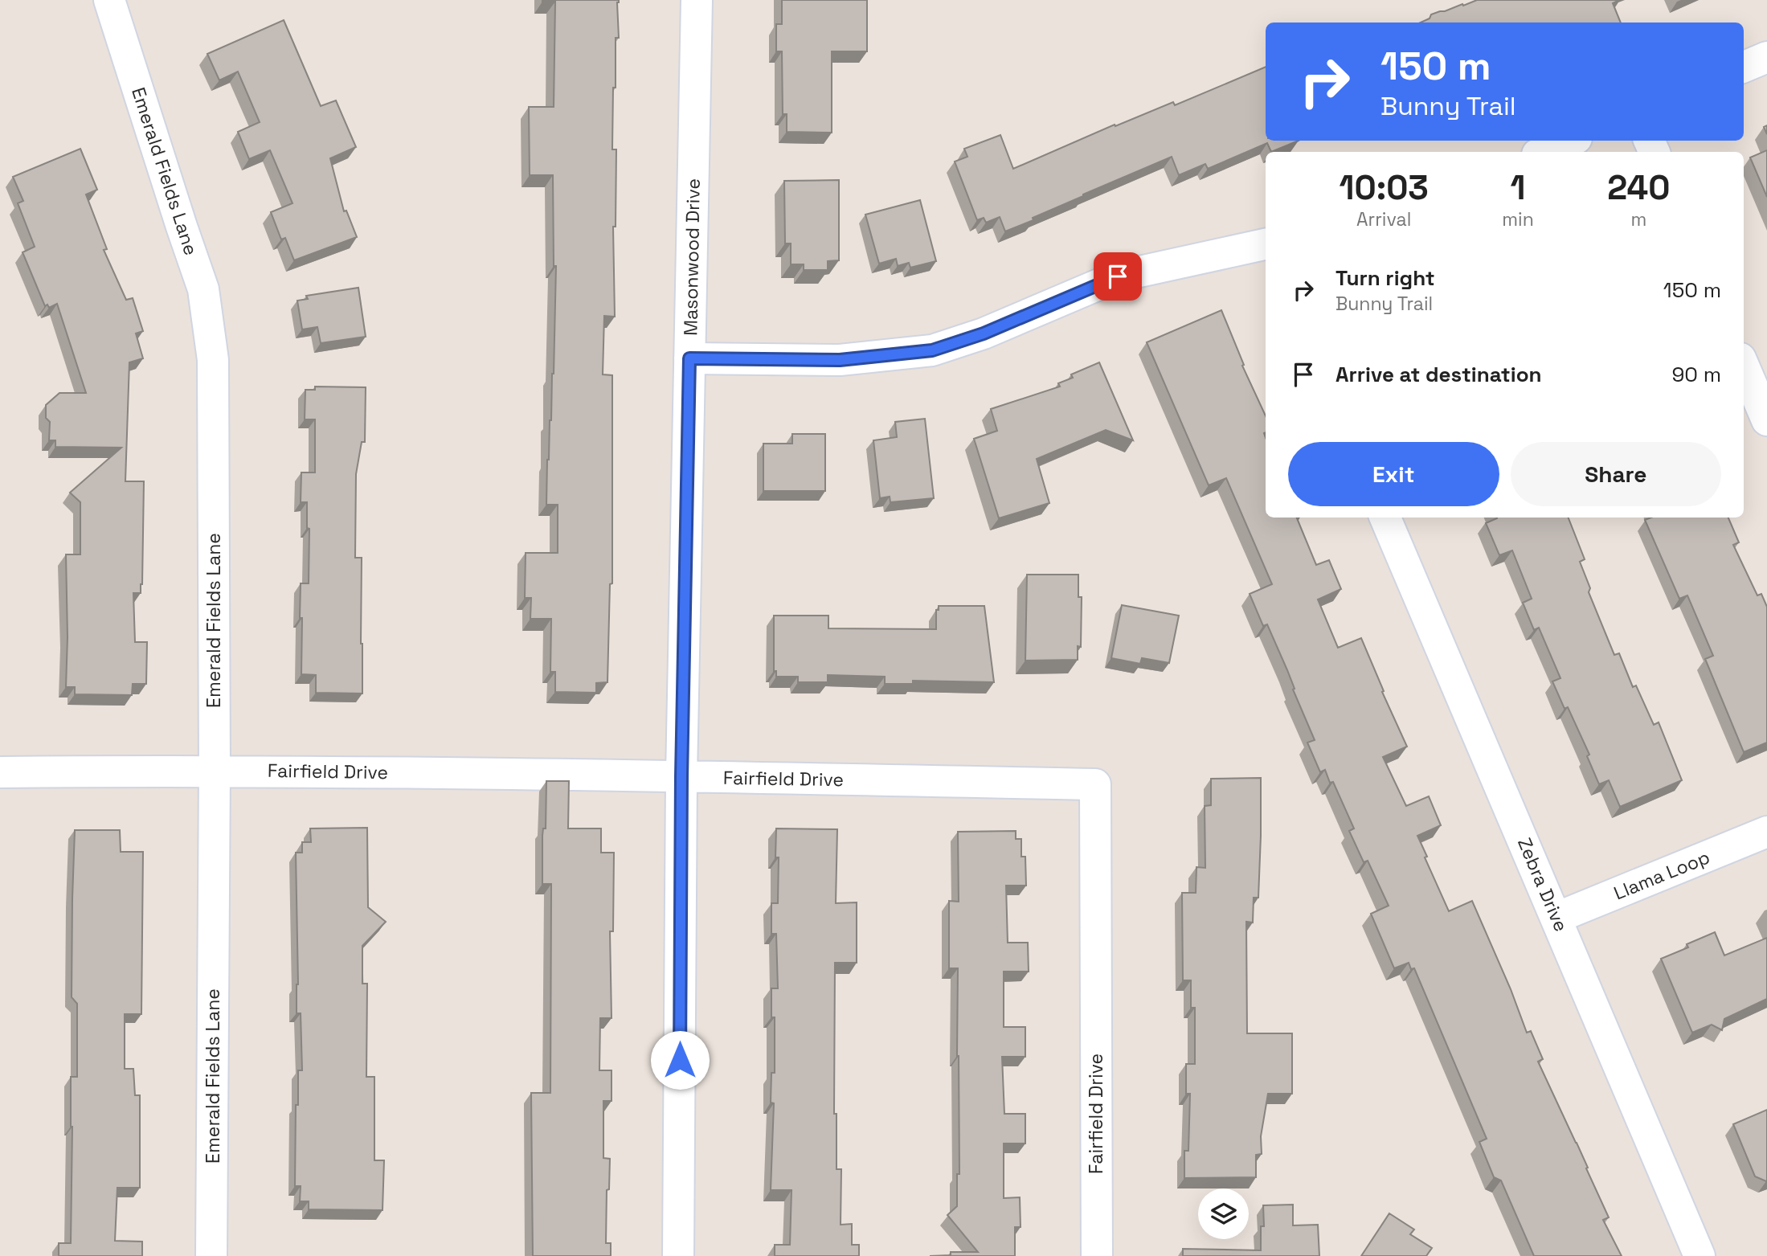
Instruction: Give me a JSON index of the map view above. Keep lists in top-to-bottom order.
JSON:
{
  "streets": {
    "street": [
      "Emerald Fields Lane",
      "Masonwood Drive",
      "Fairfield Drive",
      "Llama Loop",
      "Zebra Drive"
    ]
  },
  "crossings": [
    ["Emerald Fields Lane", "Fairfield Drive"],
    ["Masonwood Drive", "Fairfield Drive"],
    ["Llama Loop", "Zebra Drive"]
  ],
  "page": {
    "turn": ["150 m", "Bunny Trail"],
    "eta": [
      "10:03",
      "Arrival",
      "1",
      "min",
      "240",
      "m"
    ],
    "list": [
      {
        "name": "Turn right",
        "note": "Bunny Trail",
        "value": "150 m"
      },
      {
        "name": "Arrive at destination",
        "value": "90 m"
      }
    ],
    "buttons": ["Exit", "Share"]
  }
}
